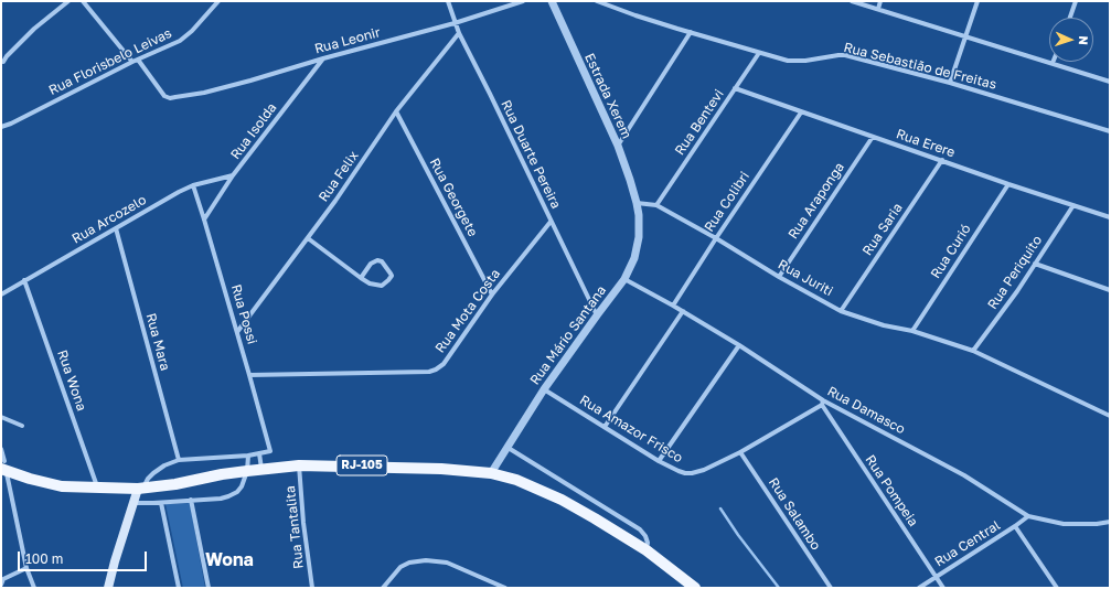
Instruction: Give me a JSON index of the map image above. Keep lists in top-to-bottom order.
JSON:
{
  "streets": {
    "main road": ["RJ-105"],
    "street": [
      "Rua Leonir",
      "Rua Florisbelo Leivas",
      "Rua Sebastião de Freitas",
      "Estrada Xerem",
      "Rua Bentevi",
      "Rua Isolda",
      "Rua Erere",
      "Rua Duarte Pereira",
      "Rua Felix",
      "Rua Georgete",
      "Rua Araponga",
      "Rua Colibri",
      "Rua Arcozelo",
      "Rua Saria",
      "Rua Curió",
      "Rua Periquito",
      "Rua Juriti",
      "Rua Mota Costa",
      "Rua Possi",
      "Rua Mário Santana",
      "Rua Mara",
      "Rua Wona",
      "Rua Damasco",
      "Rua Amazor Frisco",
      "Rua Pompeia",
      "Rua Salambo",
      "Rua Tantalita",
      "Rua Central"
    ]
  },
  "crossings": [
    ["Rua Leonir", "Rua Florisbelo Leivas"],
    ["Rua Leonir", "Rua Isolda"],
    ["Rua Leonir", "Rua Duarte Pereira"],
    ["Rua Sebastião de Freitas", "Rua Bentevi"],
    ["Estrada Xerem", "Rua Juriti"],
    ["Estrada Xerem", "Rua Mário Santana"],
    ["Rua Bentevi", "Rua Erere"],
    ["Rua Bentevi", "Rua Juriti"],
    ["Rua Isolda", "Rua Arcozelo"],
    ["Rua Isolda", "Rua Possi"],
    ["Rua Erere", "Rua Araponga"],
    ["Rua Erere", "Rua Colibri"],
    ["Rua Erere", "Rua Saria"],
    ["Rua Erere", "Rua Curió"],
    ["Rua Erere", "Rua Periquito"],
    ["Rua Duarte Pereira", "Rua Felix"],
    ["Rua Duarte Pereira", "Rua Mota Costa"],
    ["Rua Duarte Pereira", "Rua Mário Santana"],
    ["Rua Felix", "Rua Georgete"],
    ["Rua Felix", "Rua Possi"],
    ["Rua Georgete", "Rua Mota Costa"],
    ["Rua Araponga", "Rua Juriti"],
    ["Rua Colibri", "Rua Juriti"],
    ["Rua Colibri", "Rua Damasco"],
    ["Rua Arcozelo", "Rua Possi"],
    ["Rua Arcozelo", "Rua Mara"],
    ["Rua Arcozelo", "Rua Wona"],
    ["Rua Saria", "Rua Juriti"],
    ["Rua Curió", "Rua Juriti"],
    ["Rua Periquito", "Rua Juriti"],
    ["Rua Juriti", "Rua Mário Santana"],
    ["Rua Mota Costa", "Rua Possi"],
    ["Rua Mário Santana", "Rua Damasco"],
    ["Rua Mário Santana", "Rua Amazor Frisco"],
    ["Rua Mário Santana", "RJ-105"],
    ["Rua Wona", "RJ-105"],
    ["Rua Damasco", "Rua Amazor Frisco"],
    ["Rua Damasco", "Rua Pompeia"],
    ["Rua Damasco", "Rua Central"],
    ["Rua Amazor Frisco", "Rua Pompeia"],
    ["Rua Amazor Frisco", "Rua Salambo"],
    ["RJ-105", "Rua Tantalita"],
    ["Rua Pompeia", "Rua Central"]
  ],
  "districts": ["Wona"],
  "scale_bar": "100 m",
  "north": "right"
}
